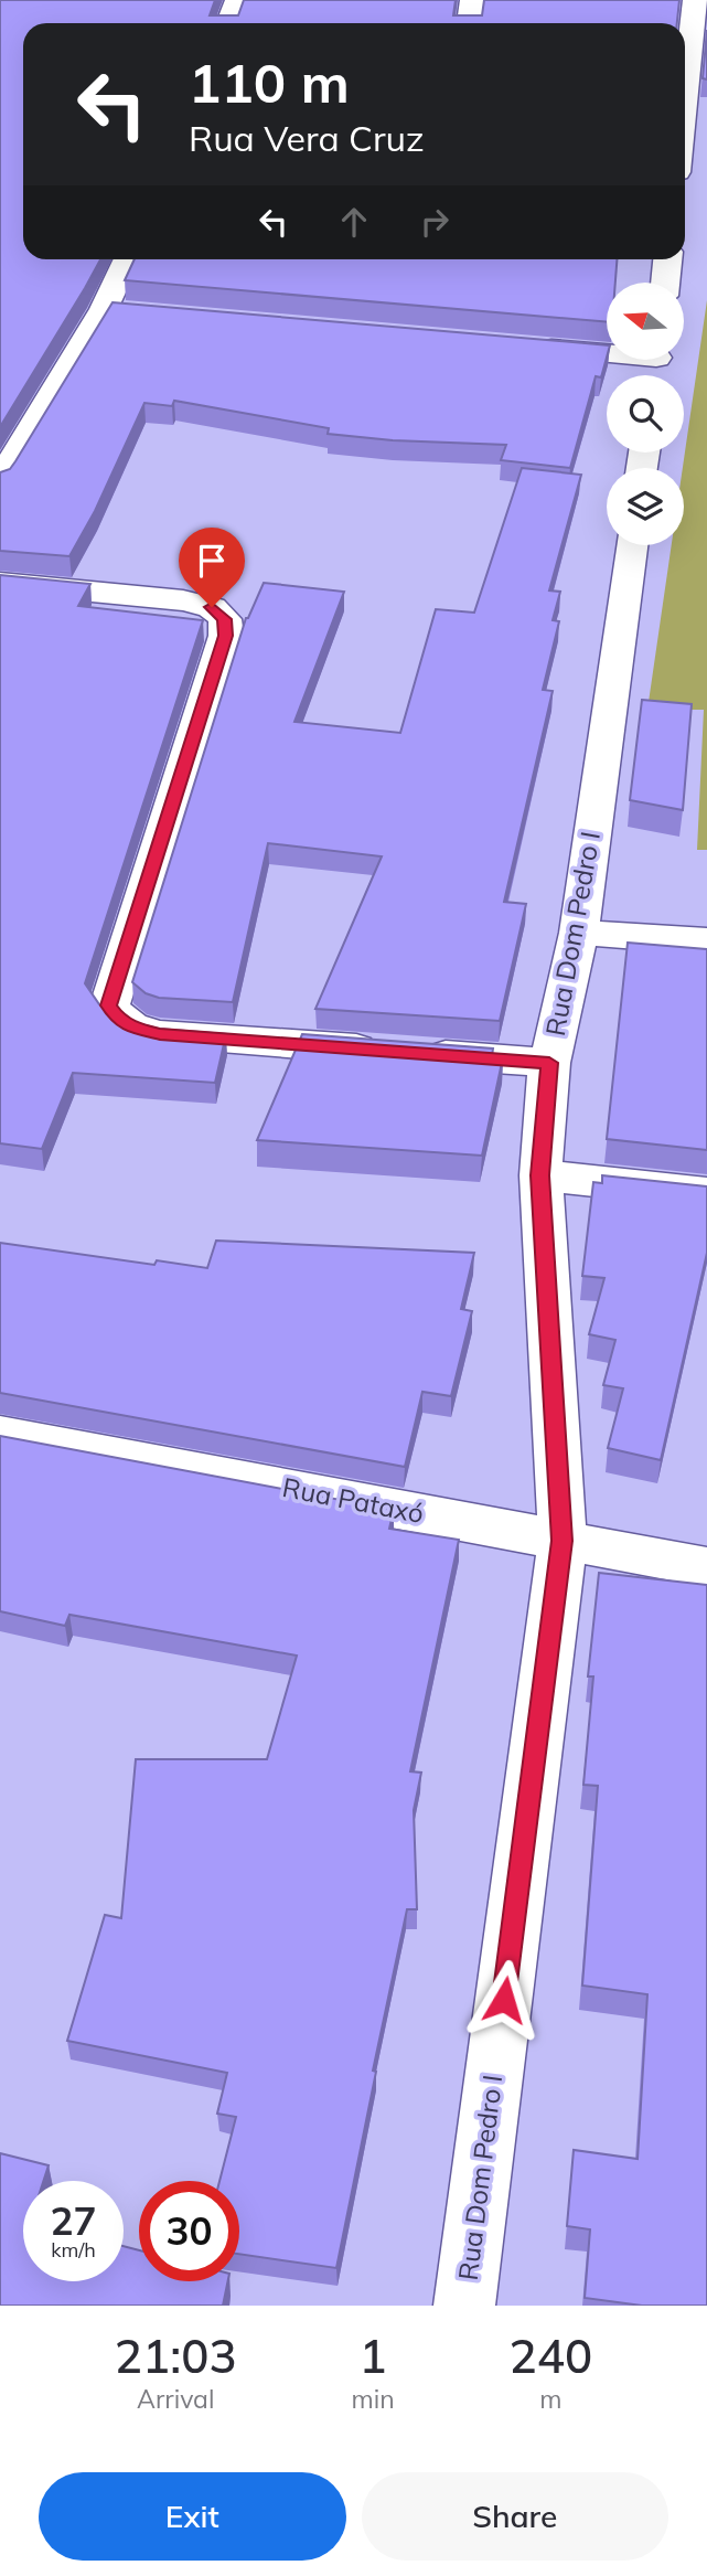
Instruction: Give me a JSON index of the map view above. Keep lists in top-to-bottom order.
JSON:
{
  "streets": {
    "street": ["Rua Dom Pedro I", "Rua Pataxó"]
  },
  "crossings": [
    ["Rua Dom Pedro I", "Rua Pataxó"]
  ],
  "north": "left",
  "page": {
    "turn": ["110 m", "Rua Vera Cruz"],
    "speed": "27 km/h",
    "limit": "30",
    "eta": [
      "21:03",
      "Arrival",
      "1",
      "min",
      "240",
      "m"
    ],
    "buttons": ["Exit", "Share"]
  }
}
